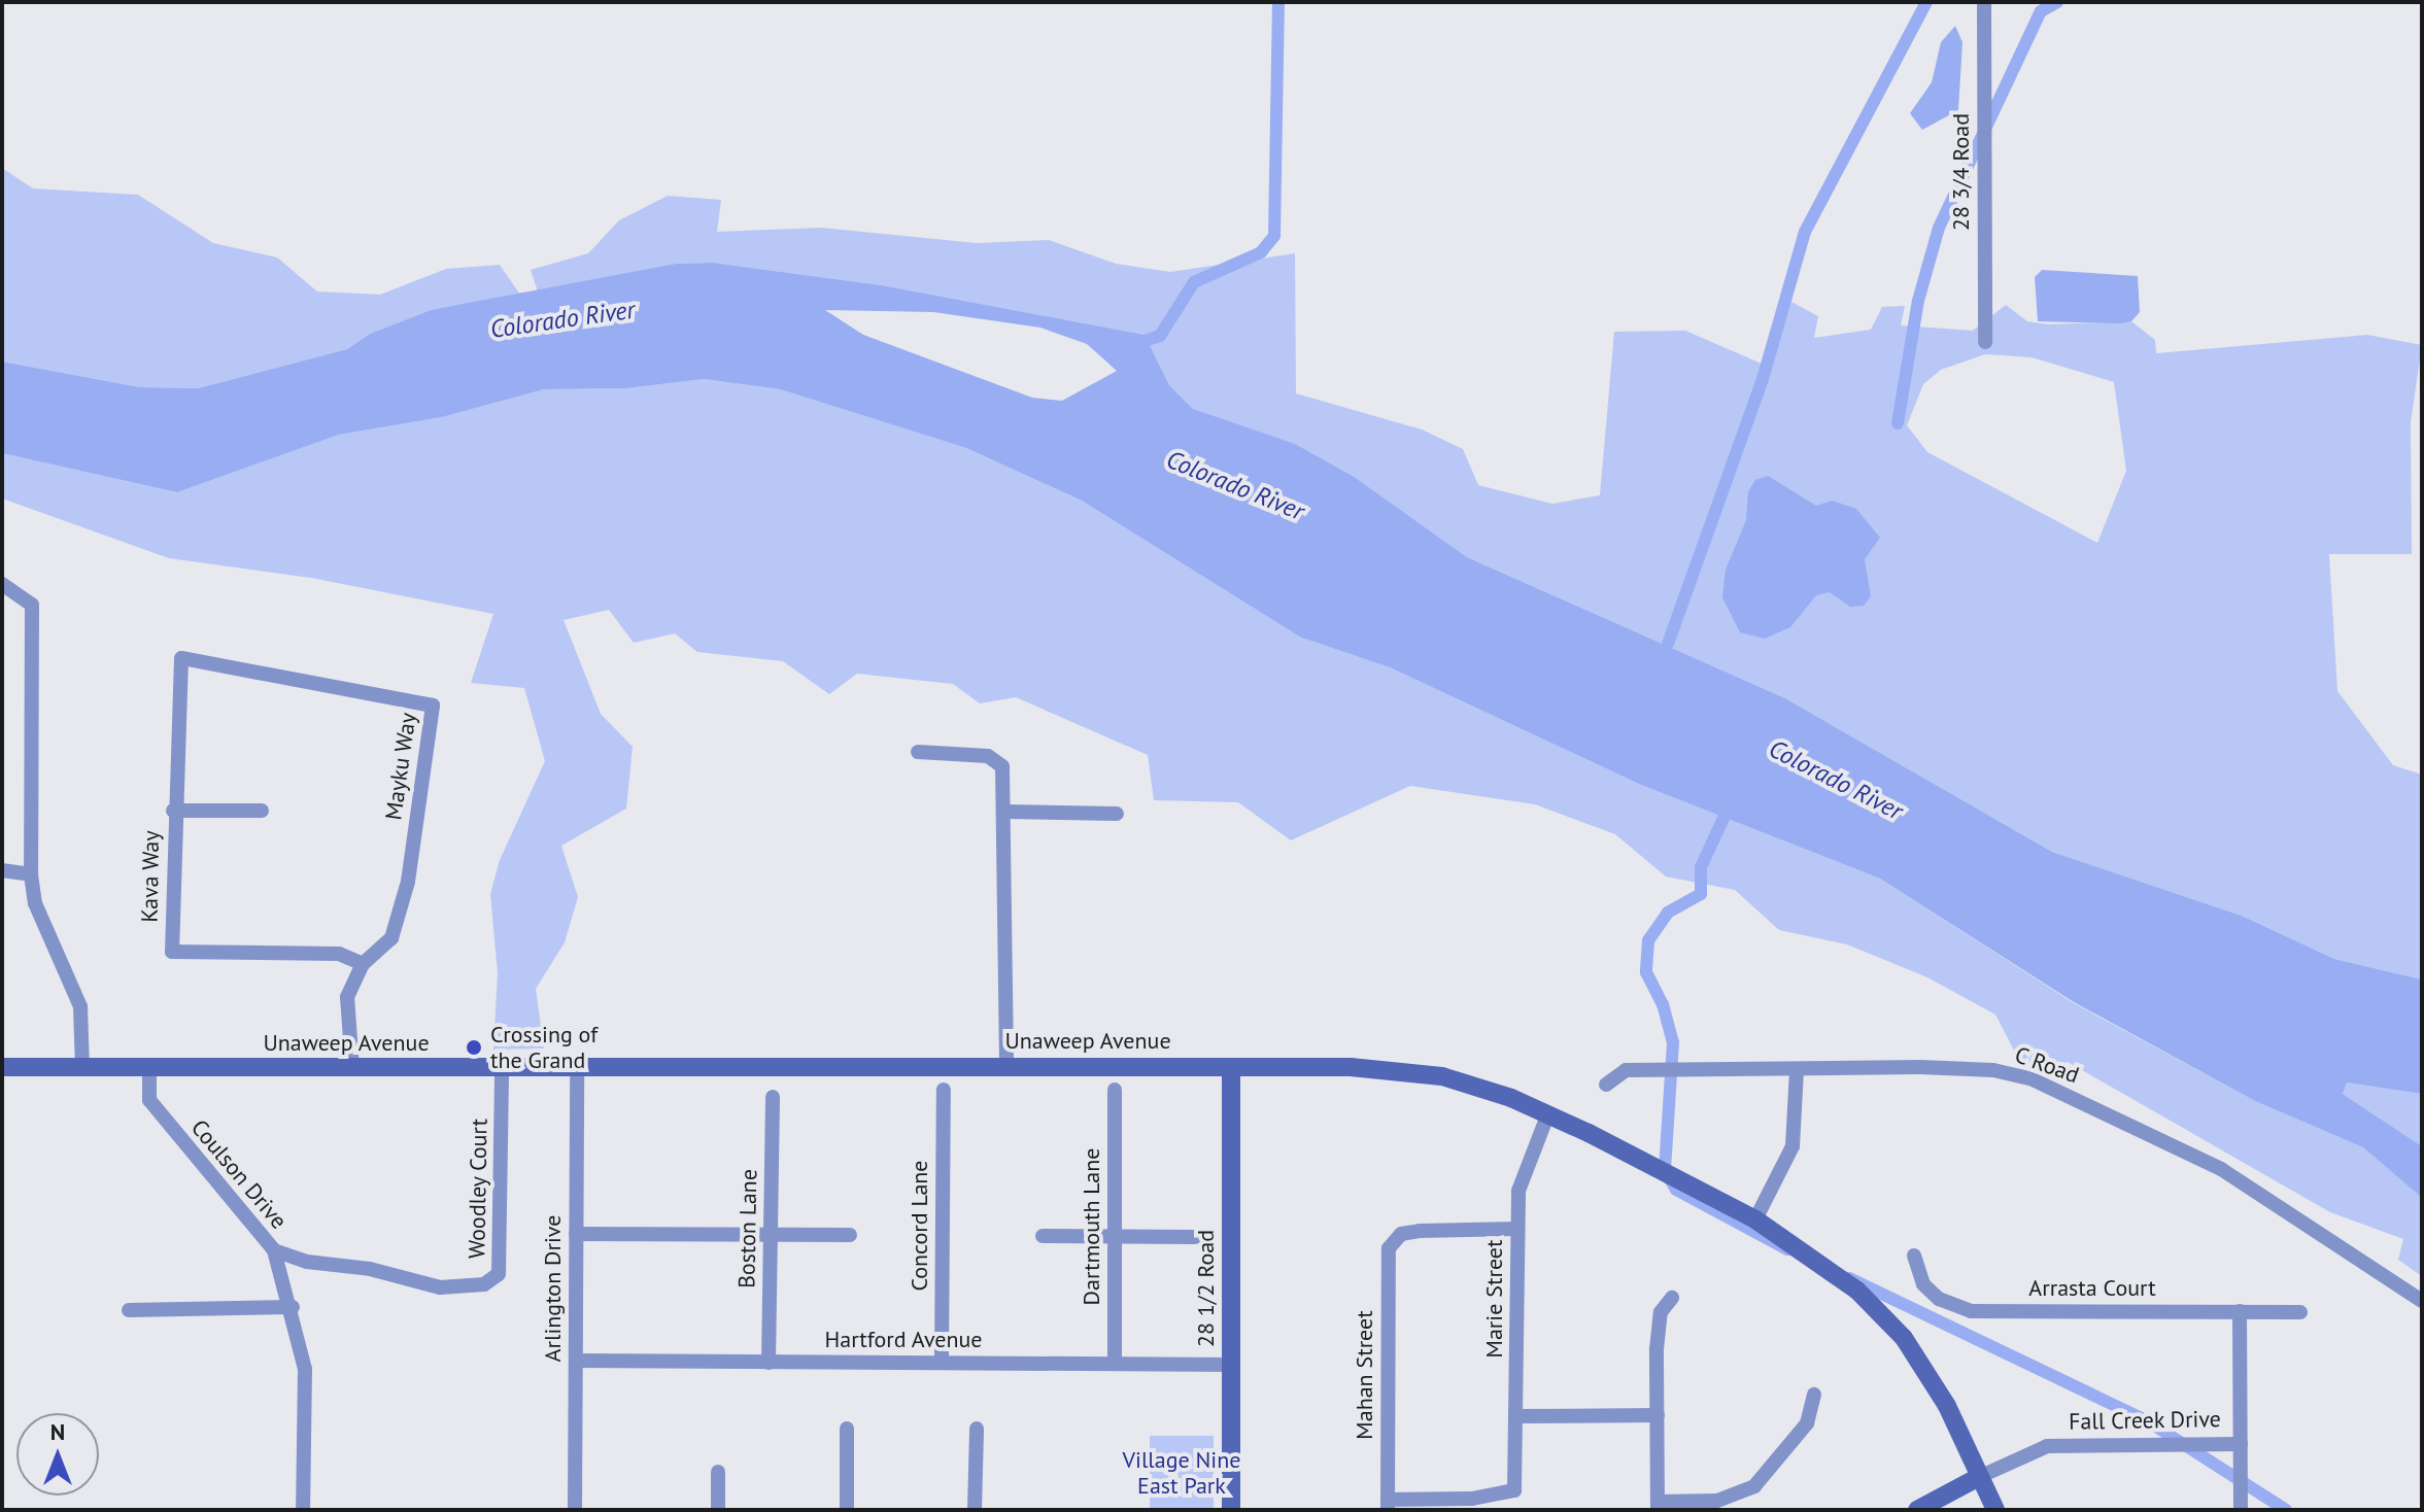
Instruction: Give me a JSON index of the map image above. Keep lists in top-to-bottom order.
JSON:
{
  "streets": {
    "main road": ["Unaweep Avenue", "28 1/2 Road", "Fall Creek Drive"],
    "street": [
      "28 3/4 Road",
      "Mayku Way",
      "Kava Way",
      "C Road",
      "Coulson Drive",
      "Woodley Court",
      "Concord Lane",
      "Dartmouth Lane",
      "Boston Lane",
      "Arlington Drive",
      "Arrasta Court",
      "Marie Street",
      "Hartford Avenue",
      "Mahan Street"
    ]
  },
  "crossings": [
    ["Mayku Way", "Kava Way"],
    ["Mayku Way", "Unaweep Avenue"],
    ["Unaweep Avenue", "Coulson Drive"],
    ["Unaweep Avenue", "Woodley Court"],
    ["Unaweep Avenue", "Arlington Drive"],
    ["Unaweep Avenue", "28 1/2 Road"],
    ["Unaweep Avenue", "Marie Street"],
    ["Unaweep Avenue", "Fall Creek Drive"],
    ["Coulson Drive", "Woodley Court"],
    ["Concord Lane", "Hartford Avenue"],
    ["Dartmouth Lane", "Hartford Avenue"],
    ["Boston Lane", "Hartford Avenue"],
    ["Arlington Drive", "Hartford Avenue"],
    ["28 1/2 Road", "Hartford Avenue"],
    ["Marie Street", "Mahan Street"]
  ],
  "water": ["Colorado River"],
  "parks": ["Village Nine East Park"],
  "places": ["Crossing of the Grand"],
  "north": "top"
}
